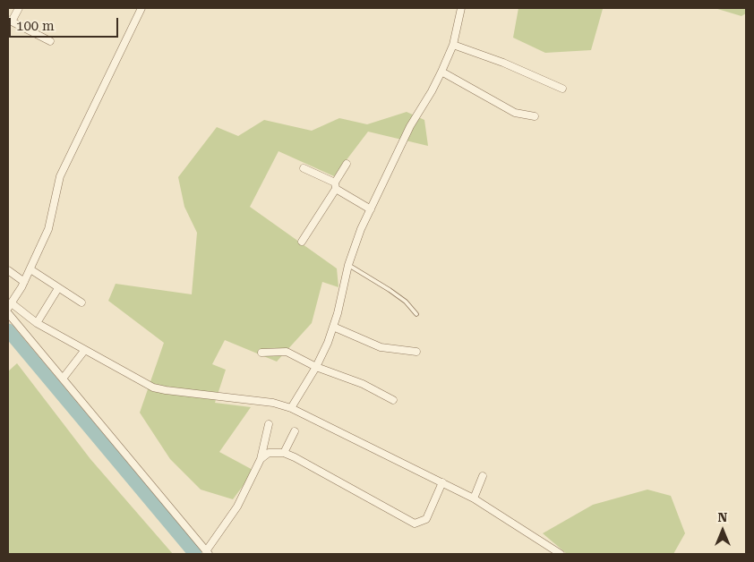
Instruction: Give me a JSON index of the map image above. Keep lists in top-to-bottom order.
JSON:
{
  "scale_bar": "100 m",
  "north": "top"
}
